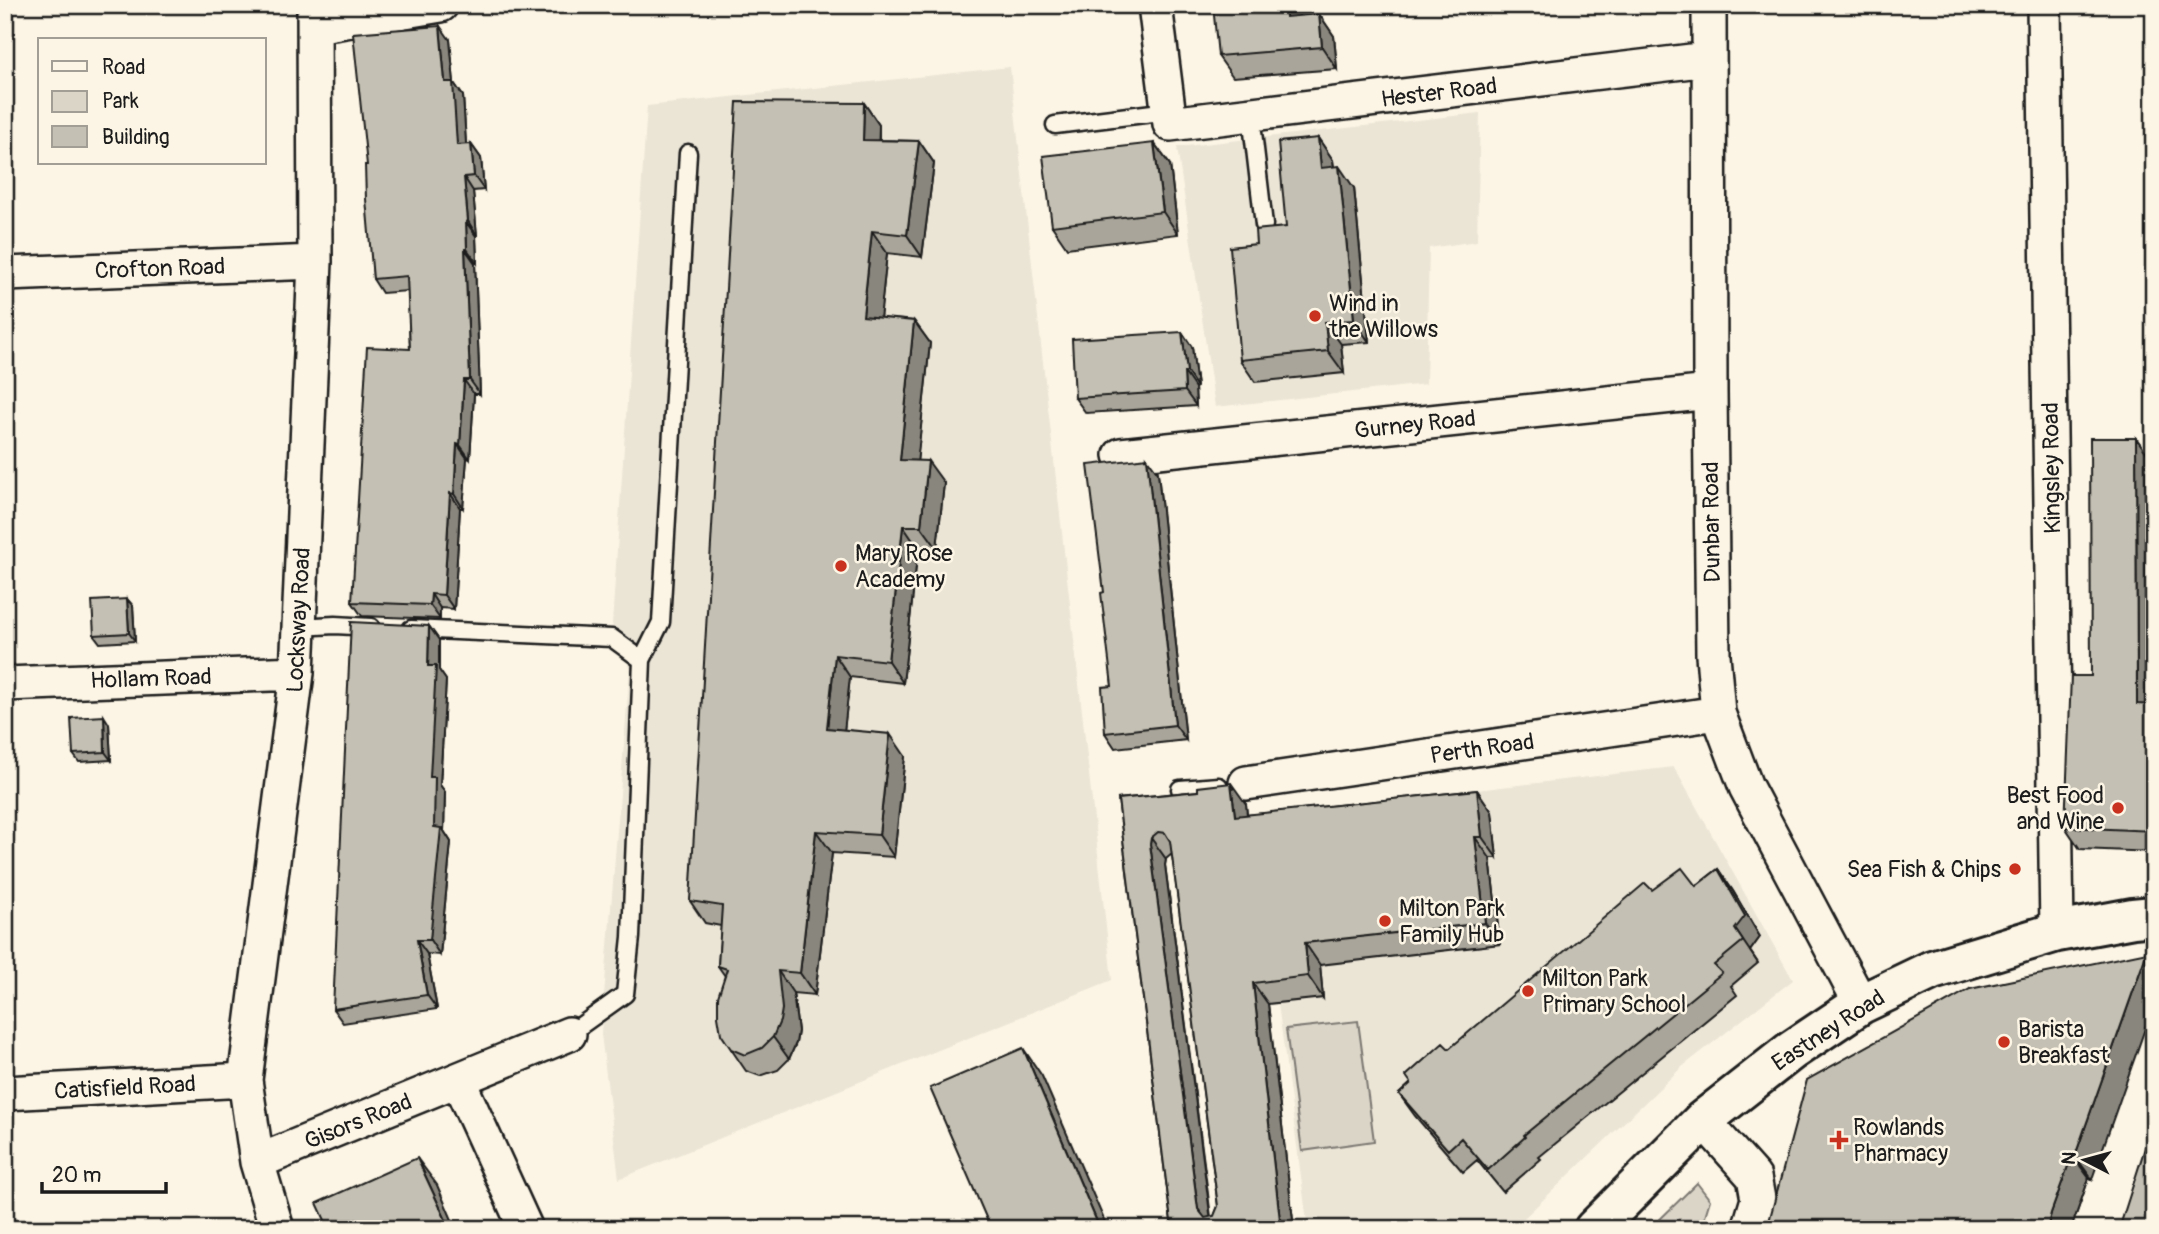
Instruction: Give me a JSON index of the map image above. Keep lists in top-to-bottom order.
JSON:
{
  "streets": {
    "main road": ["Eastney Road"],
    "street": [
      "Hester Road",
      "Crofton Road",
      "Gurney Road",
      "Kingsley Road",
      "Dunbar Road",
      "Locksway Road",
      "Hollam Road",
      "Perth Road",
      "Catisfield Road",
      "Gisors Road"
    ]
  },
  "crossings": [
    ["Hester Road", "Dunbar Road"],
    ["Crofton Road", "Locksway Road"],
    ["Gurney Road", "Dunbar Road"],
    ["Kingsley Road", "Eastney Road"],
    ["Dunbar Road", "Perth Road"],
    ["Dunbar Road", "Eastney Road"],
    ["Locksway Road", "Hollam Road"],
    ["Locksway Road", "Catisfield Road"],
    ["Locksway Road", "Gisors Road"]
  ],
  "places": {
    "other": [
      "Wind in the Willows",
      "Mary Rose Academy",
      "Best Food and Wine",
      "Sea Fish & Chips",
      "Milton Park Family Hub",
      "Milton Park Primary School",
      "Barista Breakfast"
    ],
    "health": ["Rowlands Pharmacy"]
  },
  "legend": ["Road", "Park", "Building"],
  "scale_bar": "20 m",
  "north": "left"
}
